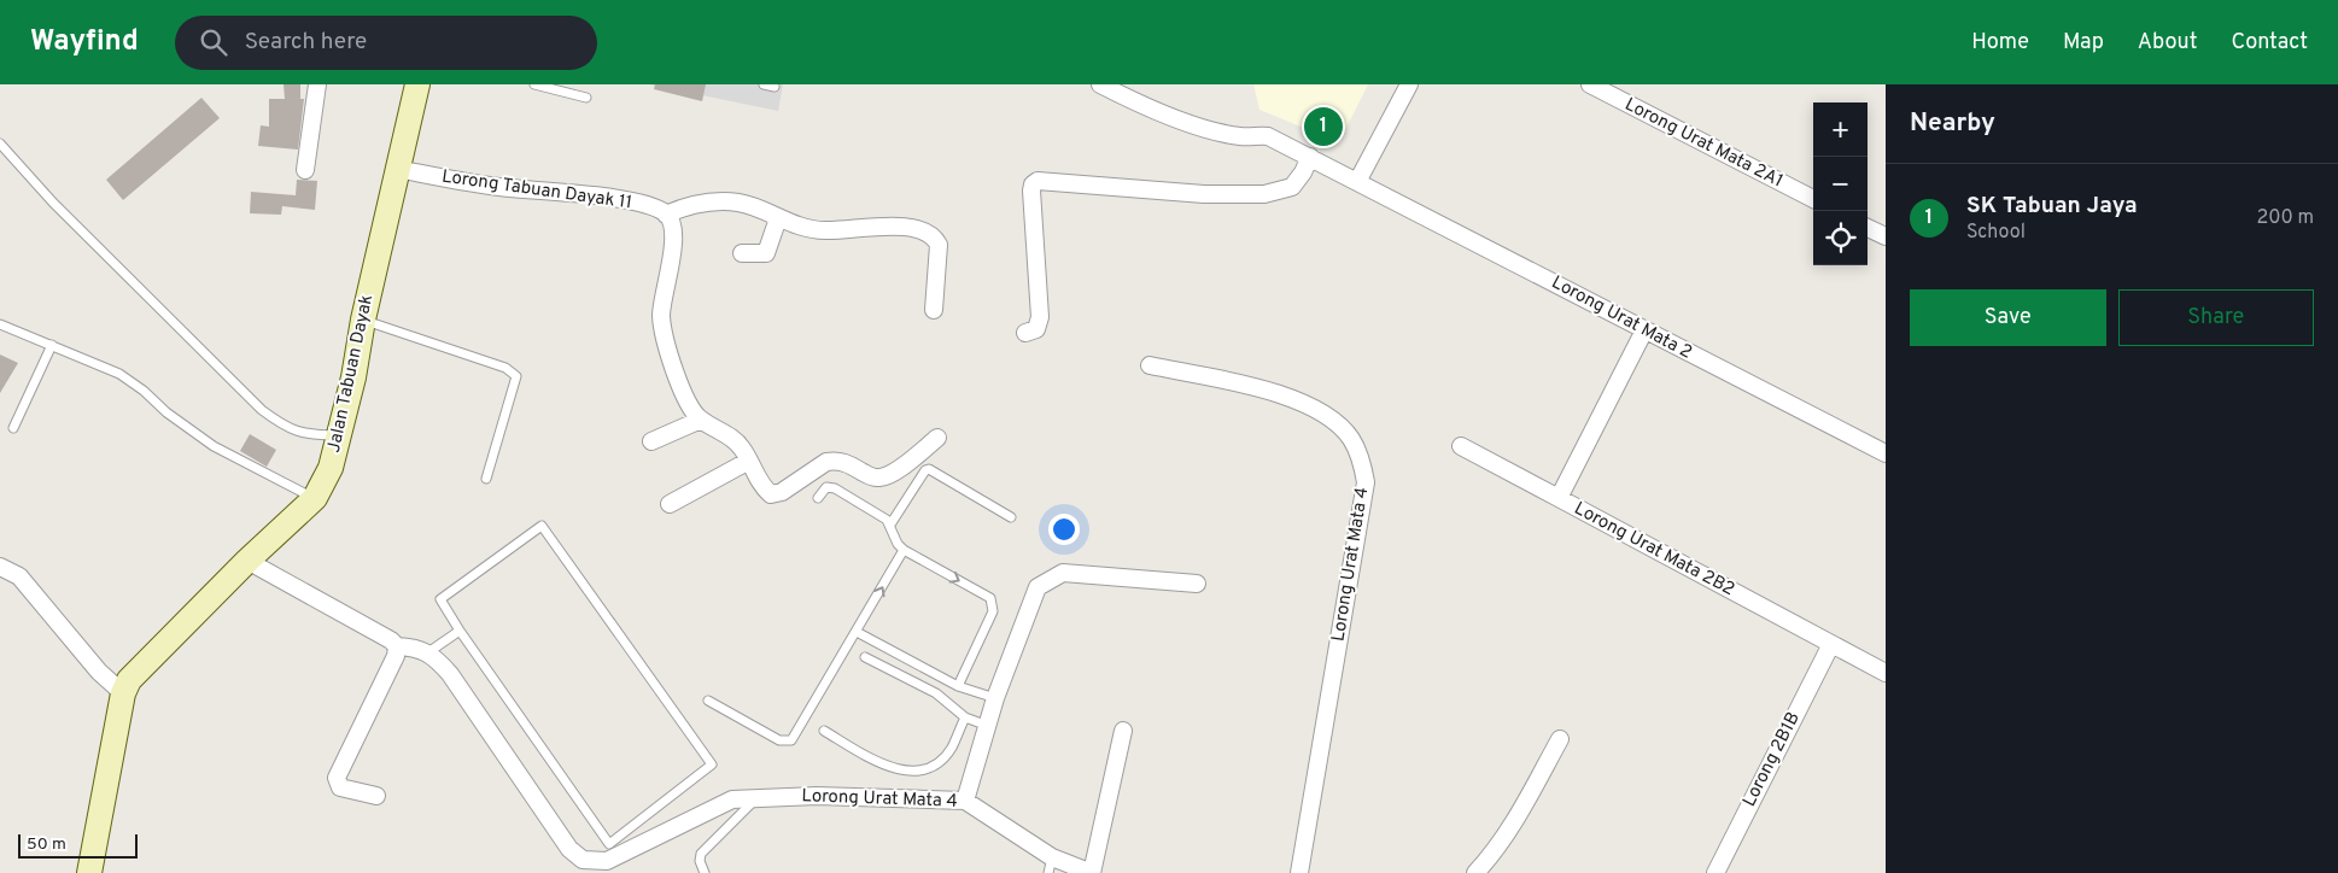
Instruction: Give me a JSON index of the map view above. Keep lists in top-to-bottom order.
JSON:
{
  "streets": {
    "street": [
      "Lorong Urat Mata 2A1",
      "Lorong Tabuan Dayak 11",
      "Lorong Urat Mata 2",
      "Jalan Tabuan Dayak",
      "Lorong Urat Mata 2B2",
      "Lorong Urat Mata 4",
      "Lorong 2B1B"
    ]
  },
  "crossings": [
    ["Lorong Tabuan Dayak 11", "Jalan Tabuan Dayak"],
    ["Lorong Urat Mata 2", "Lorong Urat Mata 2B2"],
    ["Lorong Urat Mata 2B2", "Lorong 2B1B"]
  ],
  "scale_bar": "50 m",
  "page": {
    "header": "Wayfind",
    "search": "Search here",
    "nav": [
      "Home",
      "Map",
      "About",
      "Contact"
    ],
    "heading": "Nearby",
    "map_buttons": ["+", "−"],
    "pins": "1",
    "list": [
      {
        "mark": "1",
        "name": "SK Tabuan Jaya",
        "note": "School",
        "value": "200 m"
      }
    ],
    "buttons": ["Save", "Share"],
    "scale": "50 m"
  }
}
